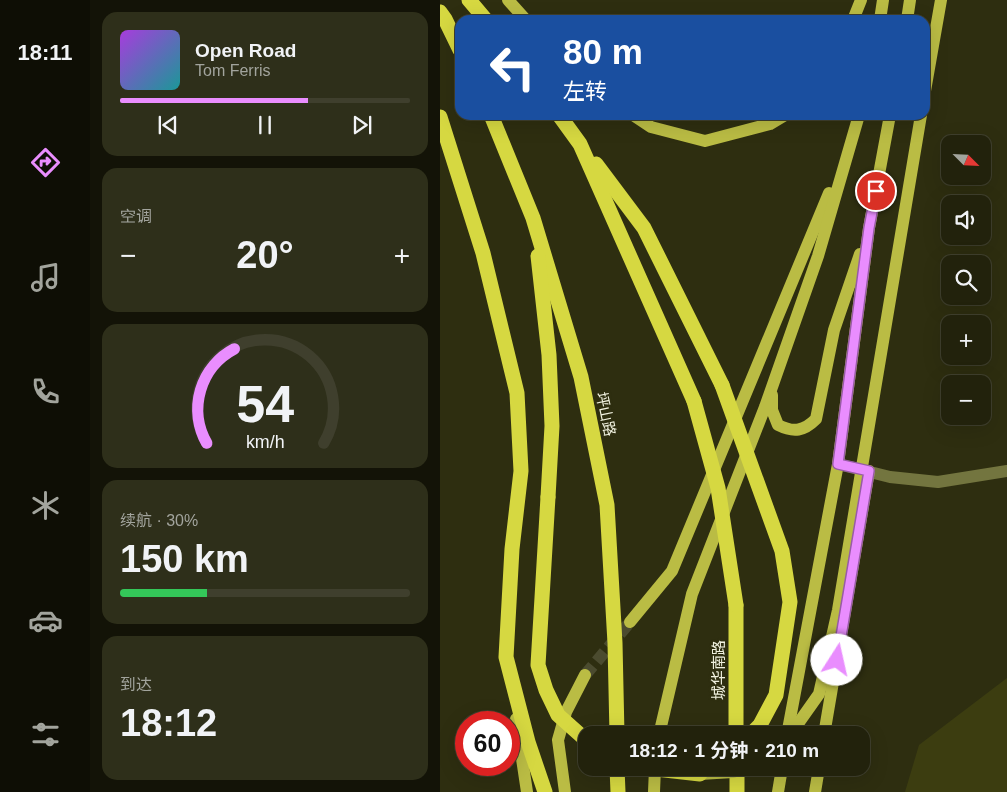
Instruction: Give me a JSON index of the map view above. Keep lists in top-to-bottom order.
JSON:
{
  "streets": {
    "highway": ["坪山路", "城华南路"]
  },
  "north": "bottom right",
  "page": {
    "tabs": "18:11",
    "turn": ["80 m", "左转"],
    "song": ["Open Road", "Tom Ferris"],
    "map_buttons": ["+", "−"],
    "tile": [
      "空调",
      ["续航 · 30%", "150 km"],
      ["到达", "18:12"]
    ],
    "heat": ["−", "20°", "+"],
    "limit": "60",
    "trip": "18:12 · 1 分钟 · 210 m",
    "gauge": ["54", "km/h"]
  }
}
